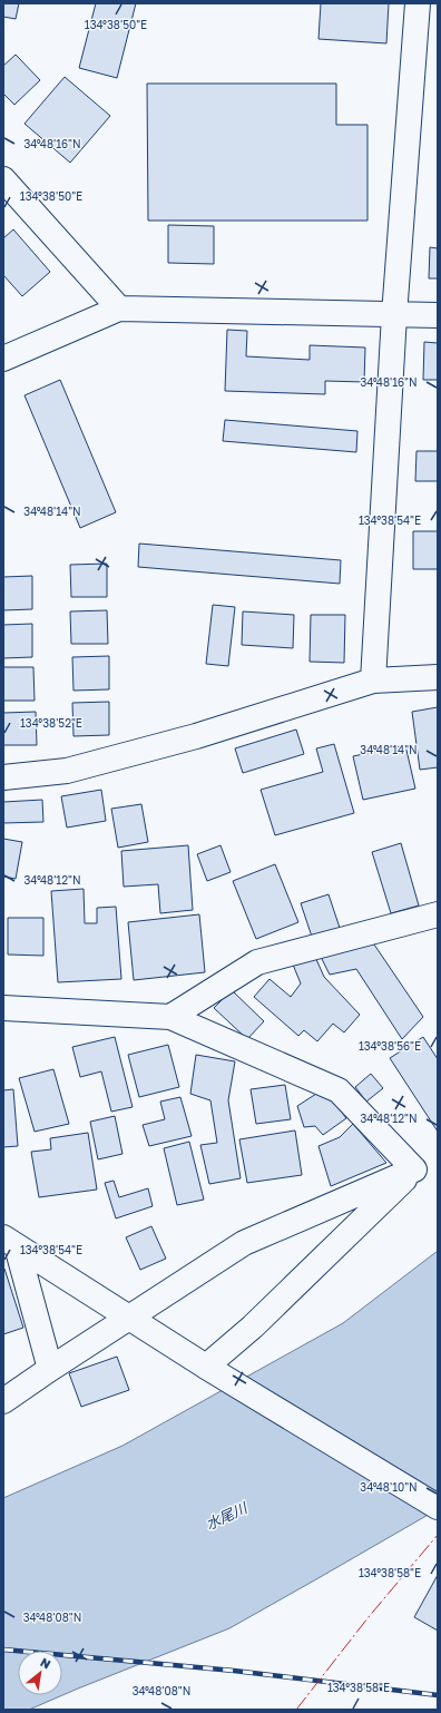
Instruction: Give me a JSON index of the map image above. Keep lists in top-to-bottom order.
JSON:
{
  "water": ["水尾川"],
  "north": "top right",
  "coordinates": [
    "134°38'50\"E",
    "34°48'16\"N",
    "34°48'14\"N",
    "134°38'54\"E",
    "134°38'52\"E",
    "34°48'12\"N",
    "134°38'56\"E",
    "34°48'10\"N",
    "134°38'58\"E",
    "34°48'08\"N"
  ]
}
